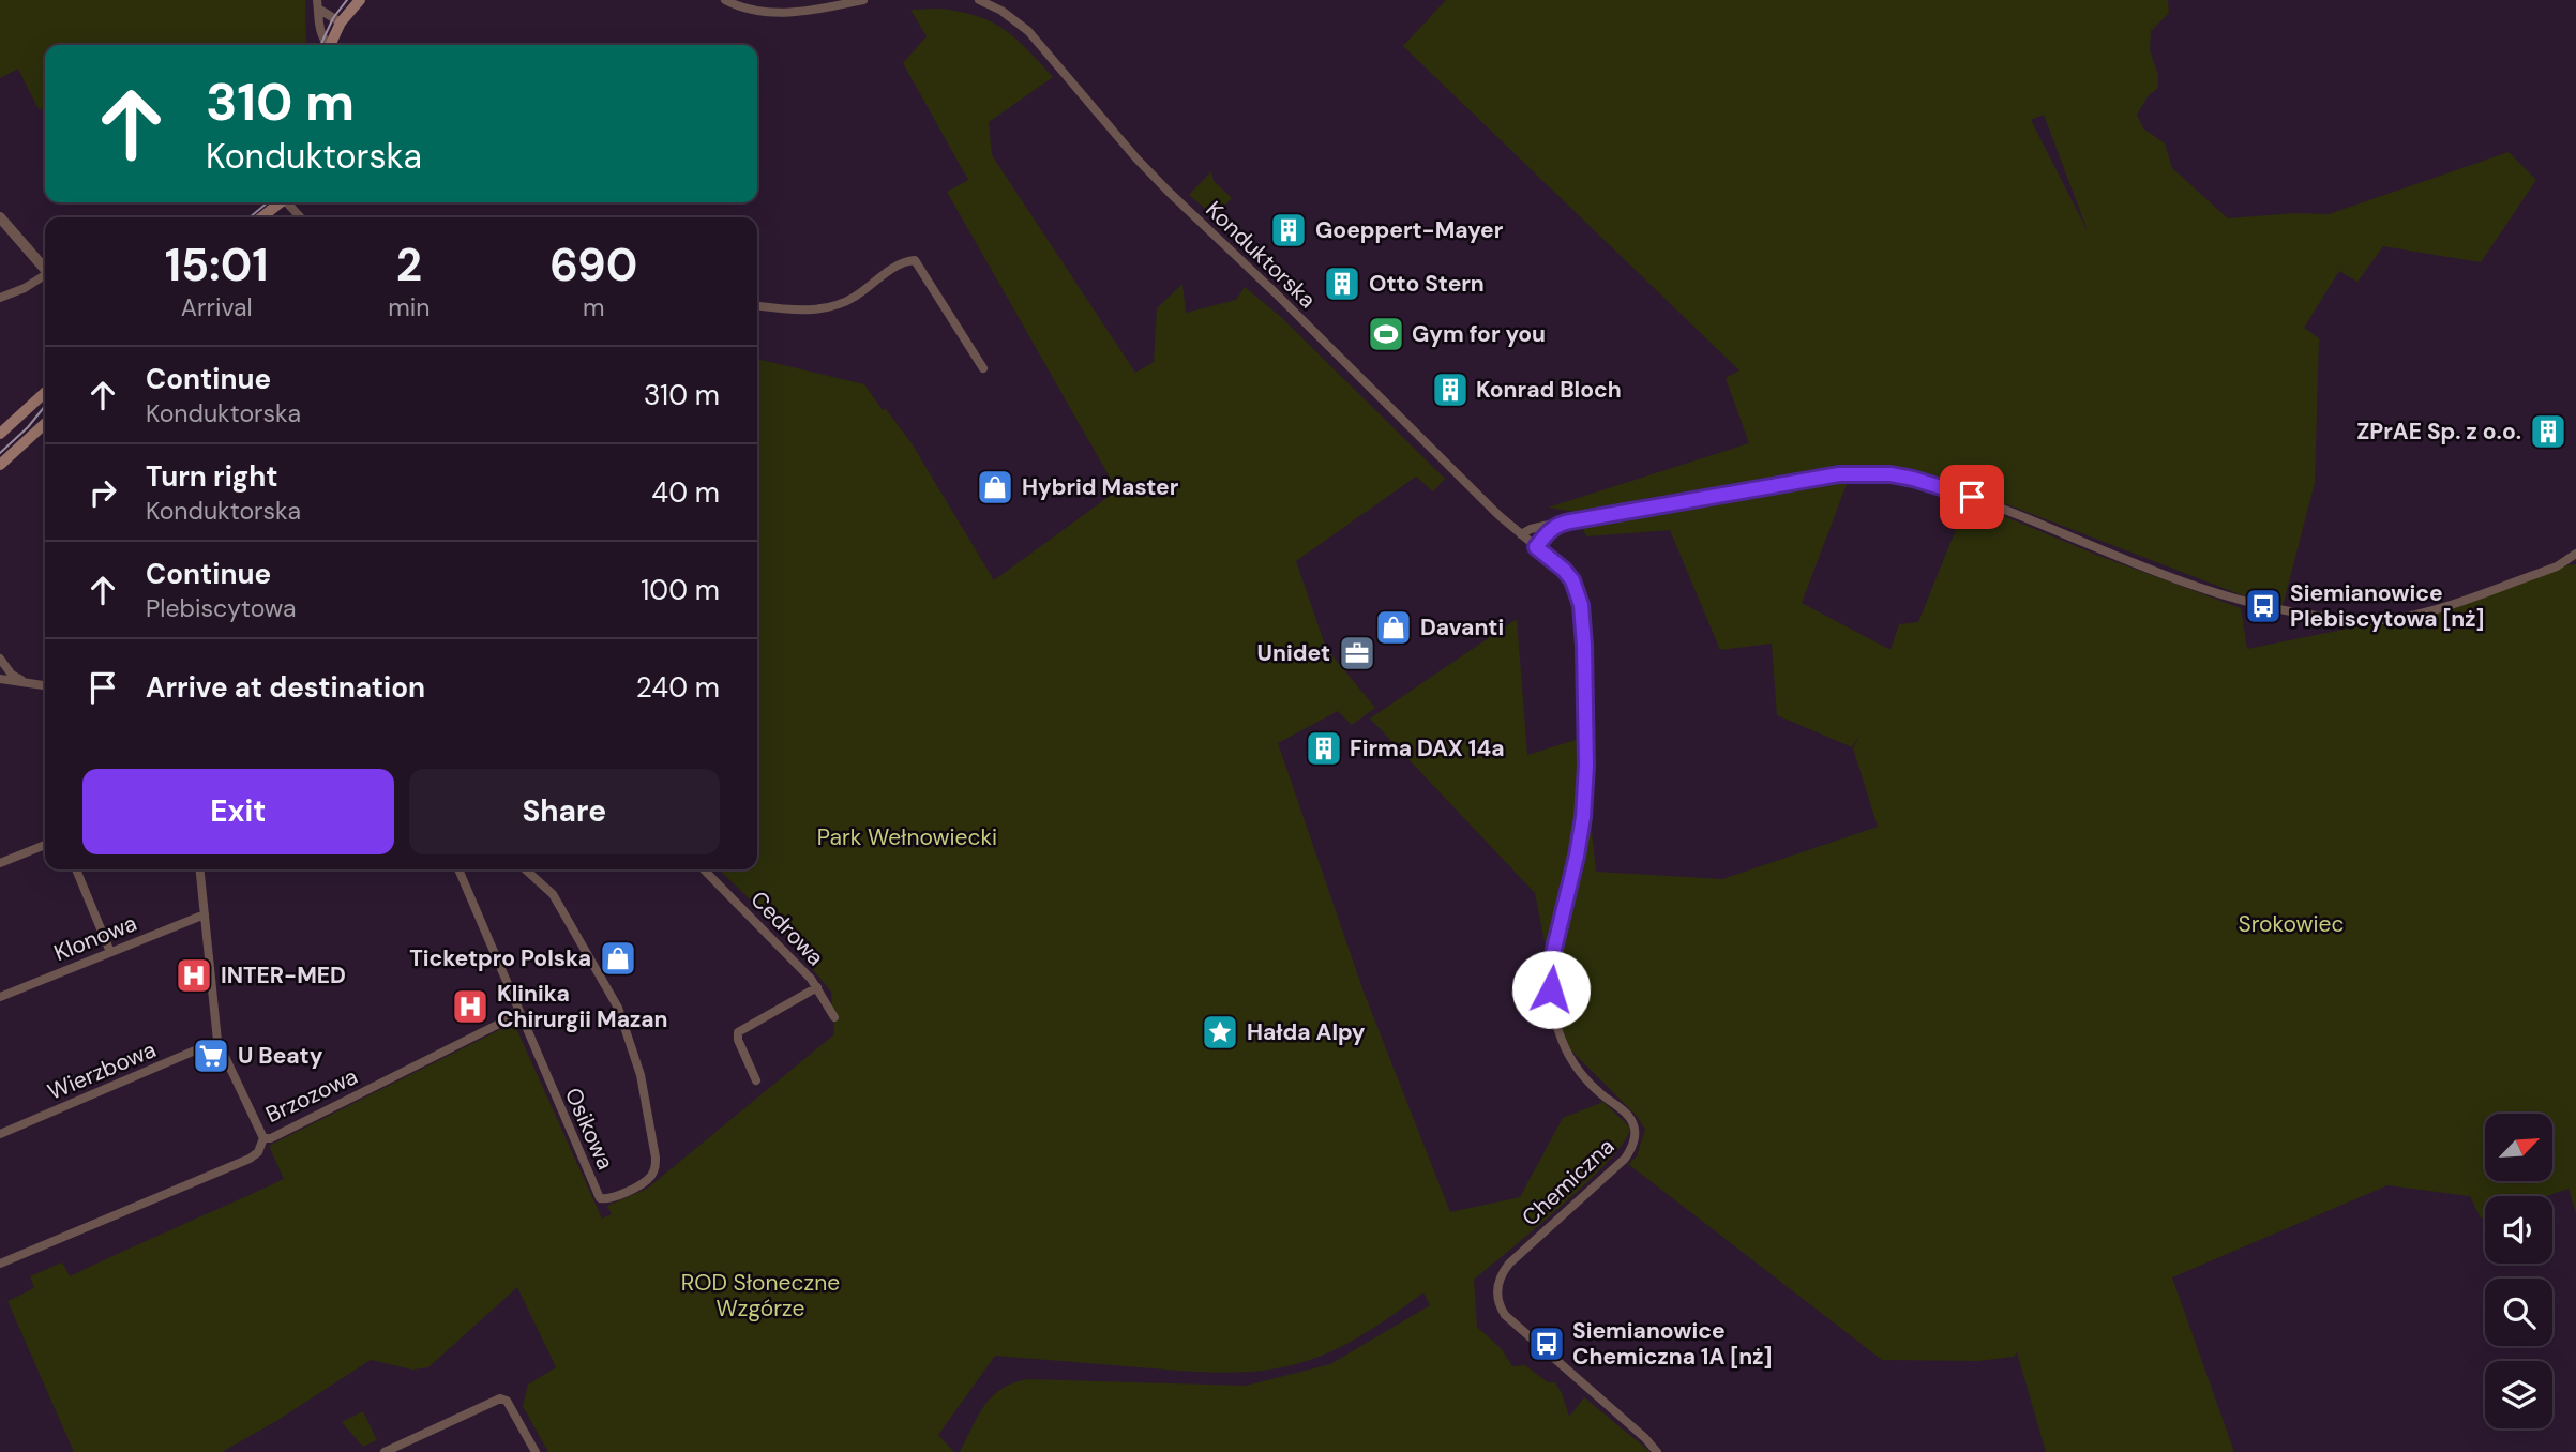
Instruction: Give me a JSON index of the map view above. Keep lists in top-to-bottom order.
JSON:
{
  "streets": {
    "street": [
      "Konduktorska",
      "Cedrowa",
      "Klonowa",
      "Wierzbowa",
      "Brzozowa",
      "Osikowa",
      "Chemiczna"
    ]
  },
  "crossings": [
    ["Konduktorska", "Chemiczna"],
    ["Brzozowa", "Osikowa"]
  ],
  "parks": ["Park Wełnowiecki", "Srokowiec", "ROD Słoneczne Wzgórze"],
  "places": {
    "building": [
      "Goeppert-Mayer",
      "Otto Stern",
      "Konrad Bloch",
      "ZPrAE Sp. z o.o.",
      "Firma DAX 14a"
    ],
    "sports": ["Gym for you"],
    "shop": ["Hybrid Master", "Davanti", "Ticketpro Polska"],
    "bus stop": ["Siemianowice Plebiscytowa [nż]", "Siemianowice Chemiczna 1A [nż]"],
    "office": ["Unidet"],
    "hospital": ["INTER-MED", "Klinika Chirurgii Mazan"],
    "place": ["Hałda Alpy"],
    "supermarket": ["U Beaty"]
  },
  "north": "top right",
  "page": {
    "turn": ["310 m", "Konduktorska"],
    "eta": [
      "15:01",
      "Arrival",
      "2",
      "min",
      "690",
      "m"
    ],
    "list": [
      {
        "name": "Continue",
        "note": "Konduktorska",
        "value": "310 m"
      },
      {
        "name": "Turn right",
        "note": "Konduktorska",
        "value": "40 m"
      },
      {
        "name": "Continue",
        "note": "Plebiscytowa",
        "value": "100 m"
      },
      {
        "name": "Arrive at destination",
        "value": "240 m"
      }
    ],
    "buttons": ["Exit", "Share"]
  }
}
